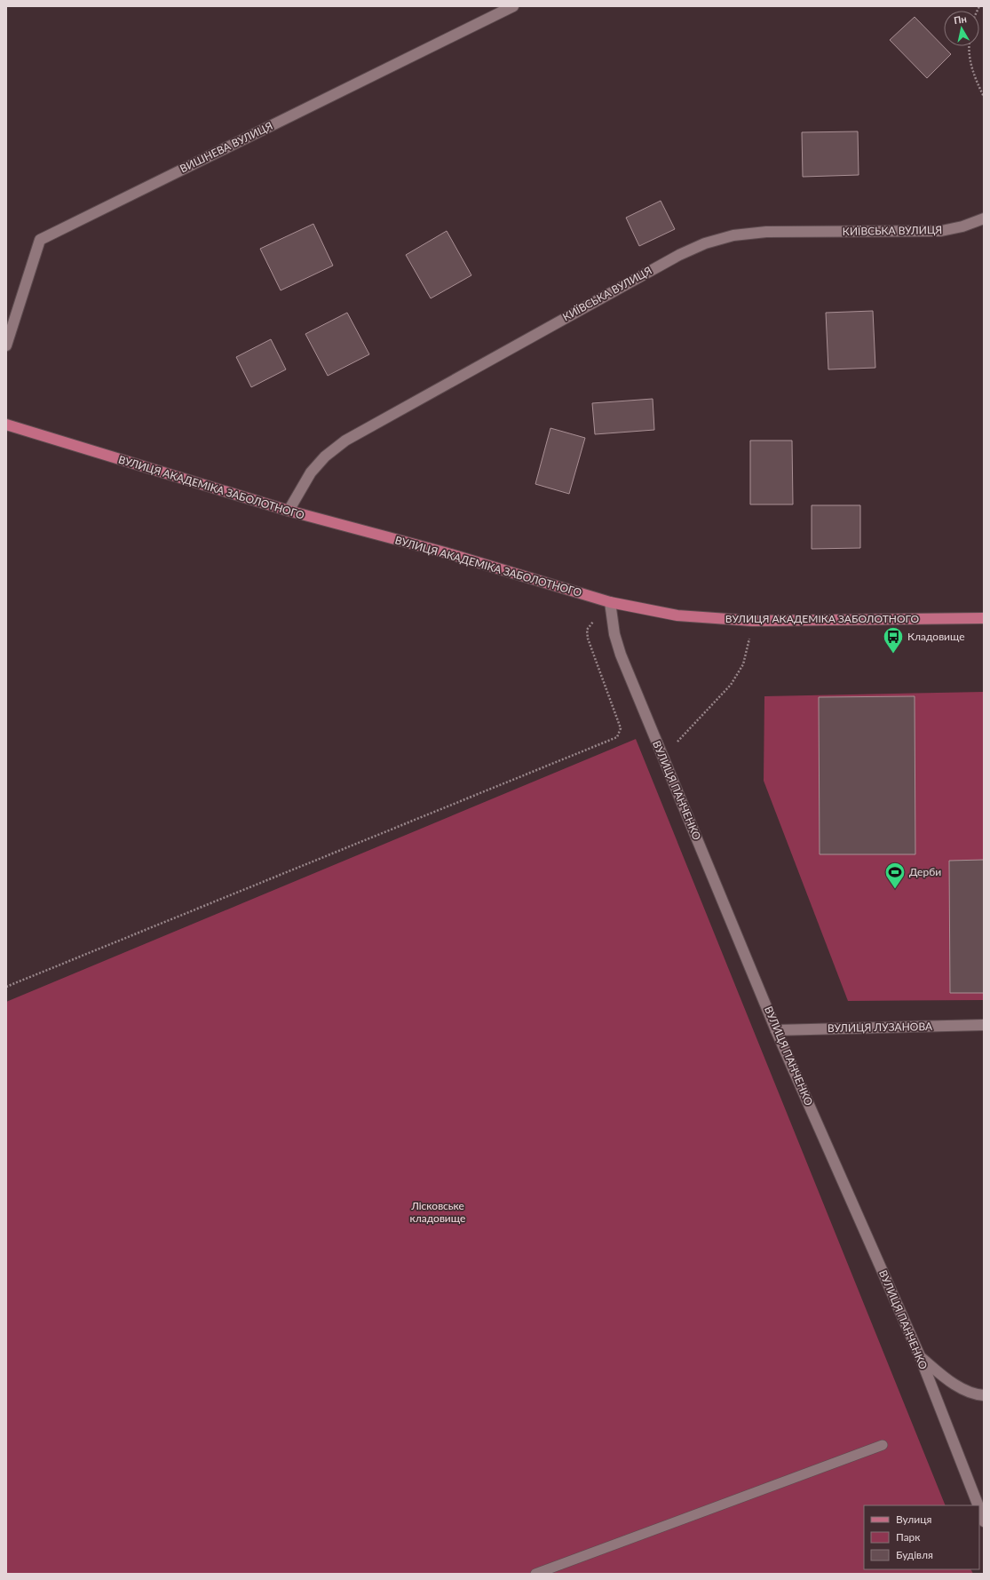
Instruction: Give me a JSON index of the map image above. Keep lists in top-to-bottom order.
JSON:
{
  "streets": {
    "main road": ["ВУЛИЦЯ АКАДЕМІКА ЗАБОЛОТНОГО"],
    "street": [
      "ВИШНЕВА ВУЛИЦЯ",
      "КИЇВСЬКА ВУЛИЦЯ",
      "ВУЛИЦЯ ПАНЧЕНКО",
      "ВУЛИЦЯ ЛУЗАНОВА"
    ]
  },
  "crossings": [
    ["КИЇВСЬКА ВУЛИЦЯ", "ВУЛИЦЯ АКАДЕМІКА ЗАБОЛОТНОГО"],
    ["ВУЛИЦЯ АКАДЕМІКА ЗАБОЛОТНОГО", "ВУЛИЦЯ ПАНЧЕНКО"],
    ["ВУЛИЦЯ ПАНЧЕНКО", "ВУЛИЦЯ ЛУЗАНОВА"]
  ],
  "parks": ["Лісковське кладовище"],
  "places": {
    "bus stop": ["Кладовище"],
    "sports": ["Дерби"]
  },
  "legend": ["Вулиця", "Парк", "Будівля"],
  "north": "top"
}
